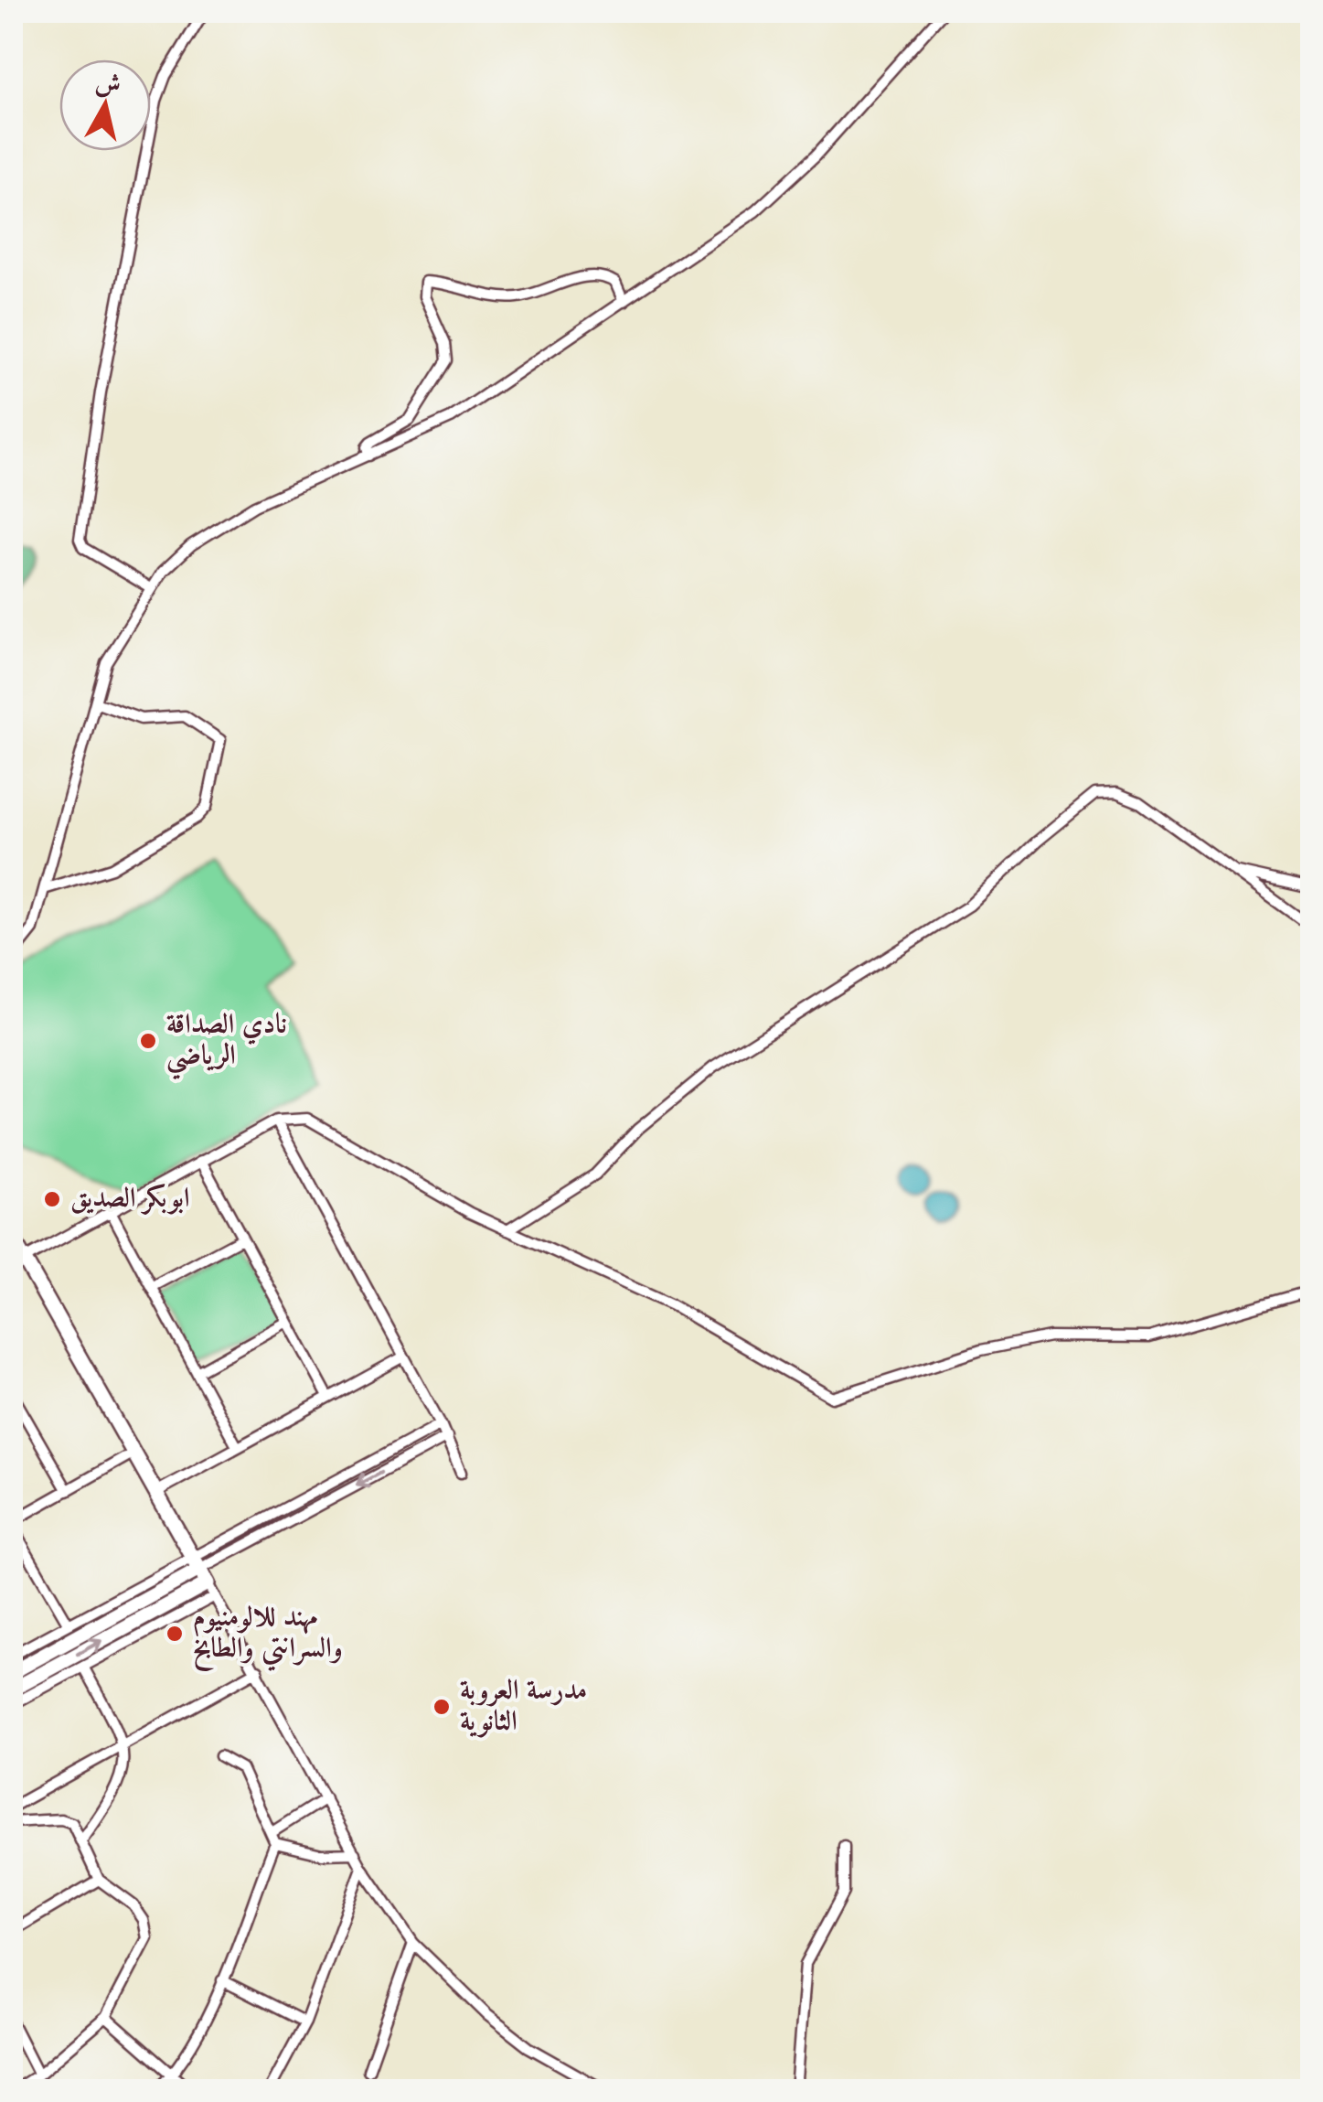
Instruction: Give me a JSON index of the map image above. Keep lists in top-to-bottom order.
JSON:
{
  "places": [
    "نادي الصداقة الرياضي",
    "ابوبكر الصديق",
    "مهند للالومنيوم والسرانتي والطابخ",
    "مدرسة العروبة الثانوية"
  ],
  "north": "top"
}
